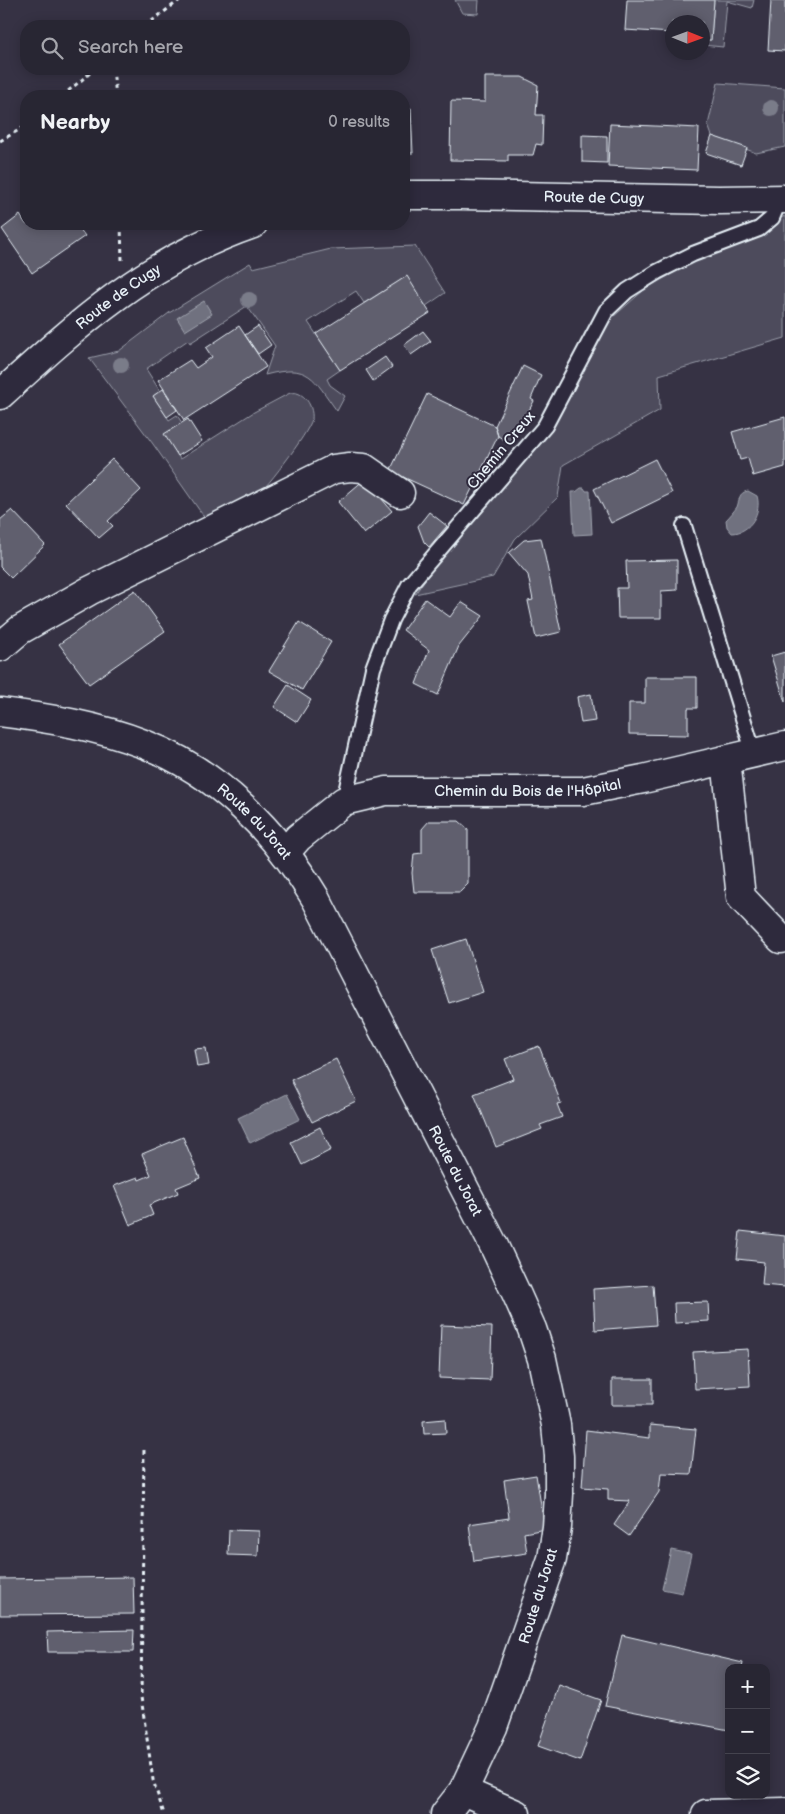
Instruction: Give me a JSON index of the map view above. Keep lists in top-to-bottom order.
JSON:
{
  "streets": {
    "street": ["Route de Cugy", "Chemin du Bois de l'Hôpital", "Route du Jorat"],
    "lane": ["Chemin Creux"]
  },
  "crossings": [
    ["Route de Cugy", "Chemin Creux"],
    ["Chemin Creux", "Chemin du Bois de l'Hôpital"],
    ["Chemin du Bois de l'Hôpital", "Route du Jorat"]
  ],
  "north": "right",
  "page": {
    "search": "Search here",
    "heading": ["Nearby", "0 results"],
    "map_buttons": ["+", "−"]
  }
}
